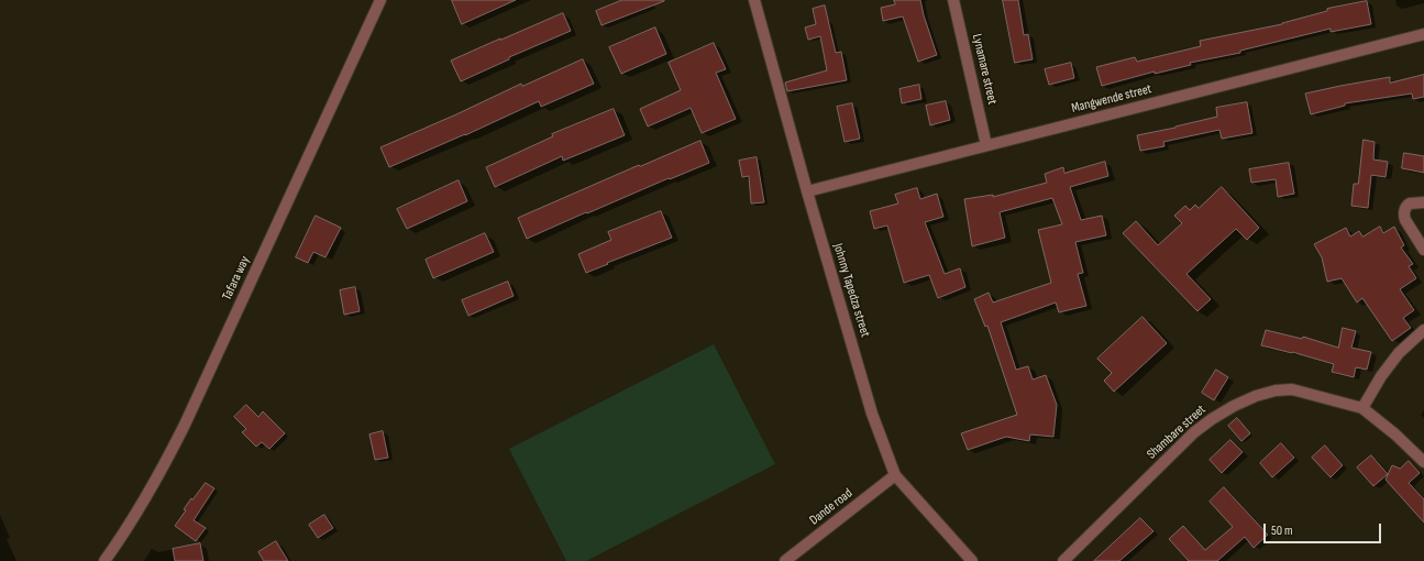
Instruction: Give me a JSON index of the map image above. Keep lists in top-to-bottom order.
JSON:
{
  "streets": {
    "street": [
      "Lynamare street",
      "Mangwende street",
      "Tafara way",
      "Johnny Tapedza street",
      "Shambare street",
      "Dande road"
    ]
  },
  "crossings": [
    ["Lynamare street", "Mangwende street"],
    ["Mangwende street", "Johnny Tapedza street"],
    ["Johnny Tapedza street", "Dande road"]
  ],
  "scale_bar": "50 m"
}
